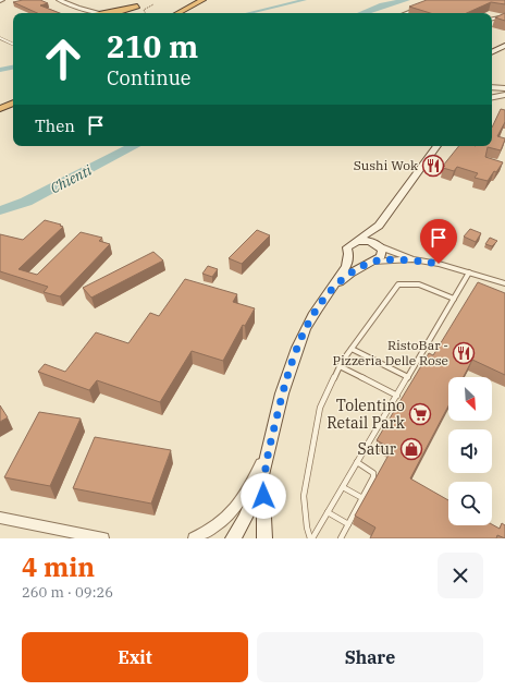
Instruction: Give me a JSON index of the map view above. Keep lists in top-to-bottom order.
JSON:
{
  "water": ["Chienti"],
  "places": {
    "restaurant": ["Sushi Wok", "RistoBar - Pizzeria Delle Rose"],
    "supermarket": ["Tolentino Retail Park"],
    "shop": ["Satur"]
  },
  "north": "bottom right",
  "page": {
    "turn": ["210 m", "Continue"],
    "then": "Then",
    "heading": ["4 min", "260 m · 09:26"],
    "buttons": ["Exit", "Share"]
  }
}
